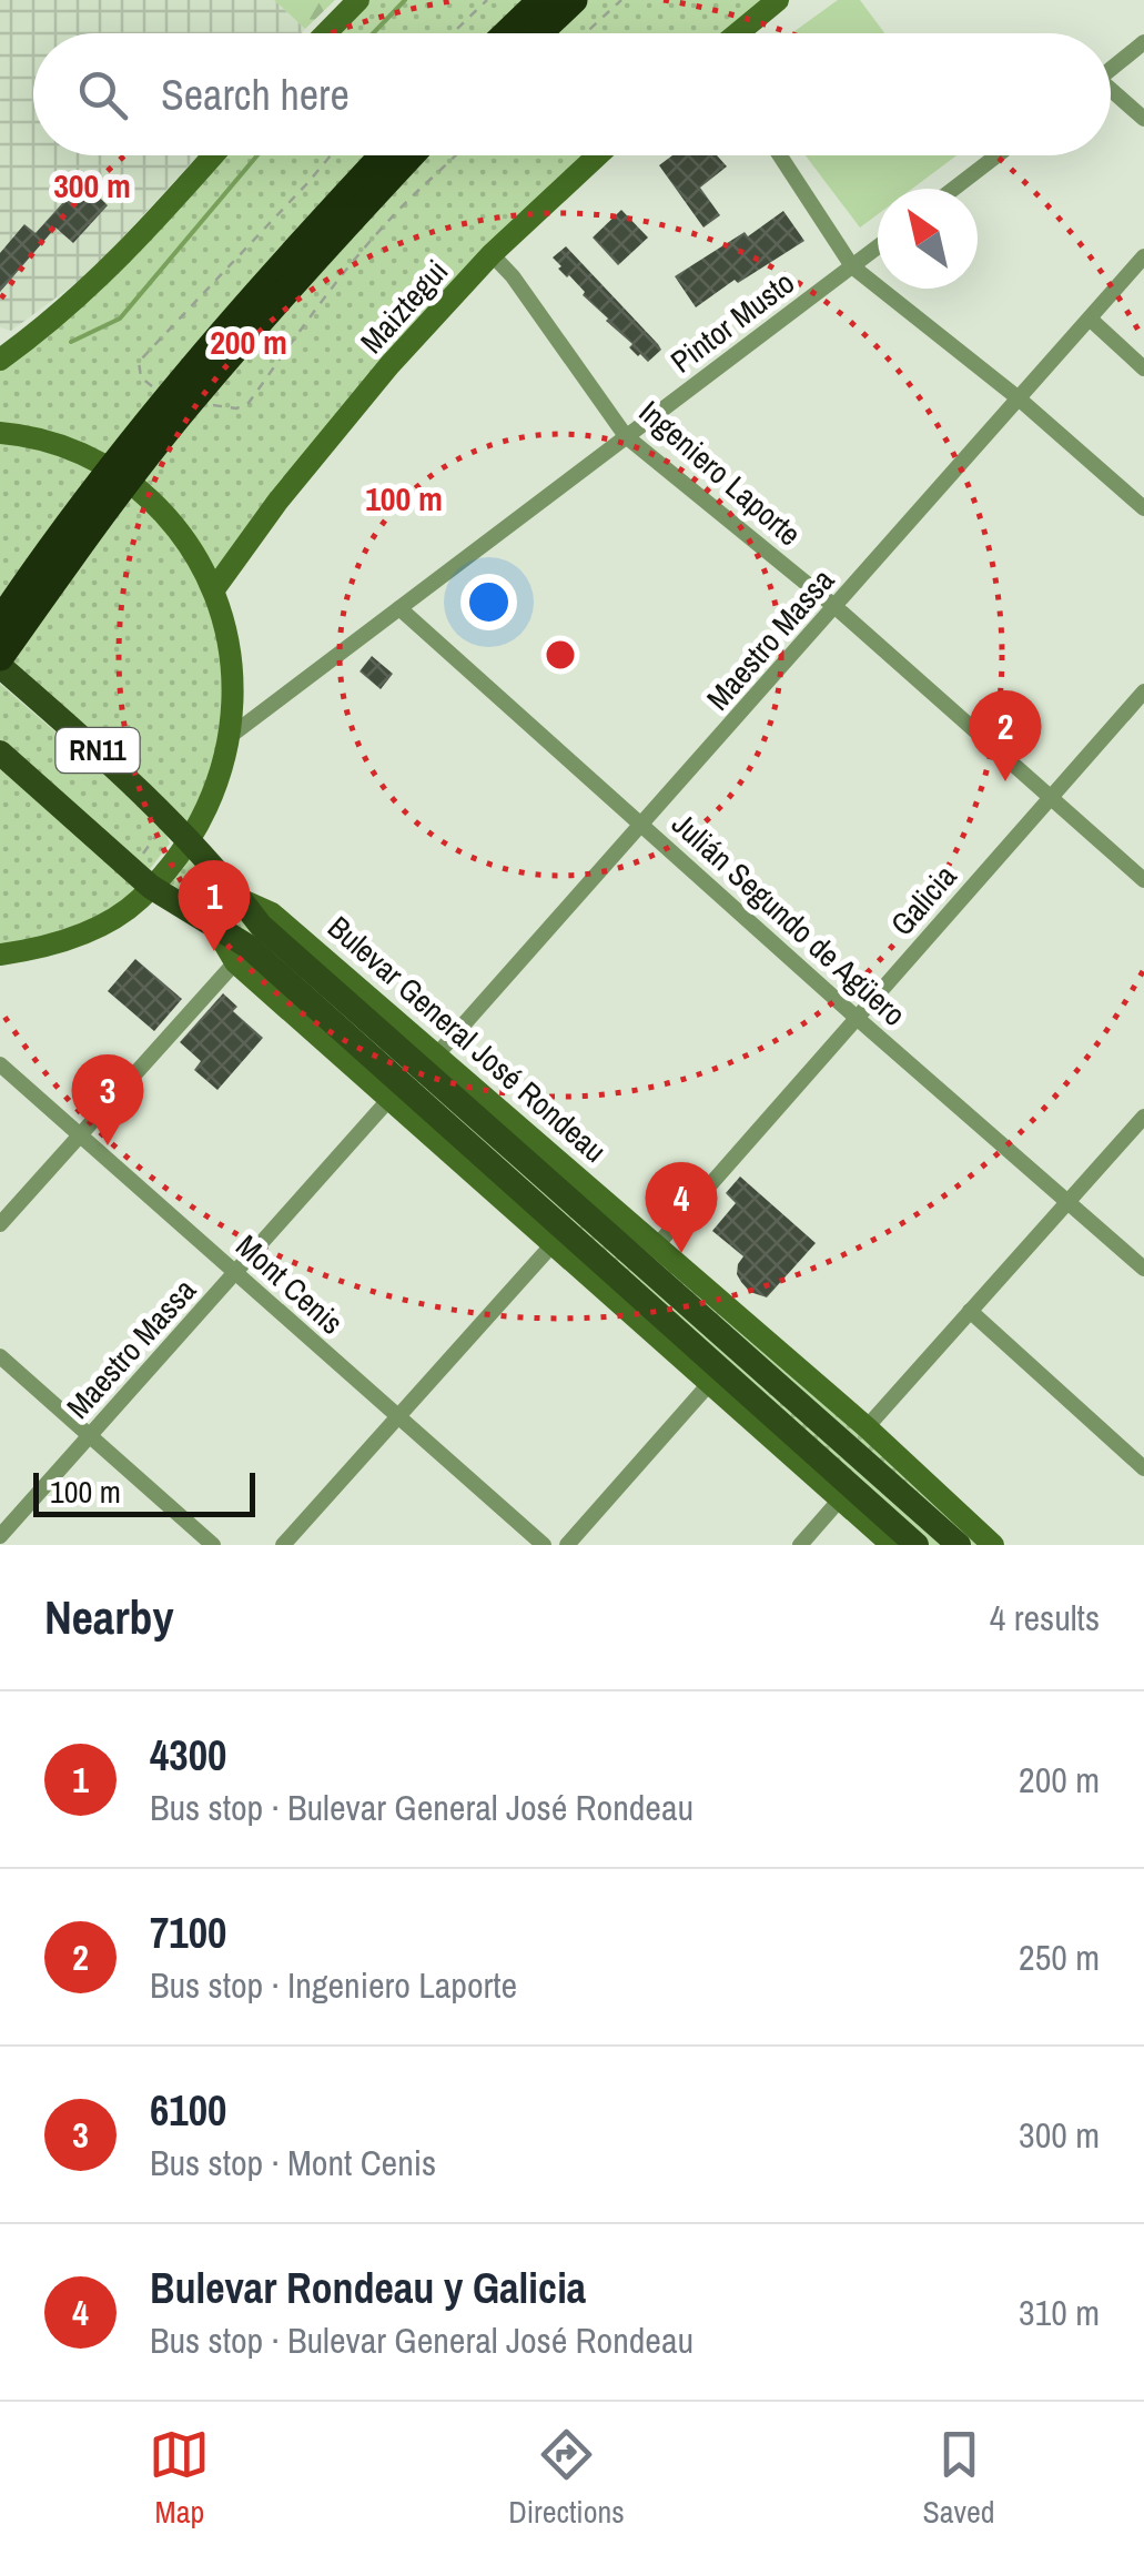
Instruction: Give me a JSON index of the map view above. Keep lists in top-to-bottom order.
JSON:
{
  "streets": {
    "main road": ["Maiztegui", "RN11", "Bulevar General José Rondeau"],
    "street": [
      "Pintor Musto",
      "Ingeniero Laporte",
      "Maestro Massa",
      "Galicia",
      "Julián Segundo de Agüero",
      "Mont Cenis"
    ]
  },
  "crossings": [
    ["Maiztegui", "Ingeniero Laporte"],
    ["Pintor Musto", "Ingeniero Laporte"],
    ["Pintor Musto", "Julián Segundo de Agüero"],
    ["Ingeniero Laporte", "Maestro Massa"],
    ["Ingeniero Laporte", "Galicia"],
    ["Maestro Massa", "Julián Segundo de Agüero"],
    ["Maestro Massa", "Bulevar General José Rondeau"],
    ["Maestro Massa", "Mont Cenis"],
    ["Galicia", "Julián Segundo de Agüero"],
    ["Galicia", "Bulevar General José Rondeau"]
  ],
  "scale_bar": "100 m",
  "north": "top left",
  "page": {
    "search": "Search here",
    "pins": [
      "2",
      "1",
      "3",
      "4"
    ],
    "scale": "100 m",
    "heading": ["Nearby", "4 results"],
    "list": [
      {
        "mark": "1",
        "name": "4300",
        "note": "Bus stop · Bulevar General José Rondeau",
        "value": "200 m"
      },
      {
        "mark": "2",
        "name": "7100",
        "note": "Bus stop · Ingeniero Laporte",
        "value": "250 m"
      },
      {
        "mark": "3",
        "name": "6100",
        "note": "Bus stop · Mont Cenis",
        "value": "300 m"
      },
      {
        "mark": "4",
        "name": "Bulevar Rondeau y Galicia",
        "note": "Bus stop · Bulevar General José Rondeau",
        "value": "310 m"
      }
    ],
    "nav": ["Map", "Directions", "Saved"]
  },
  "rings": ["300 m", "200 m", "100 m"]
}
